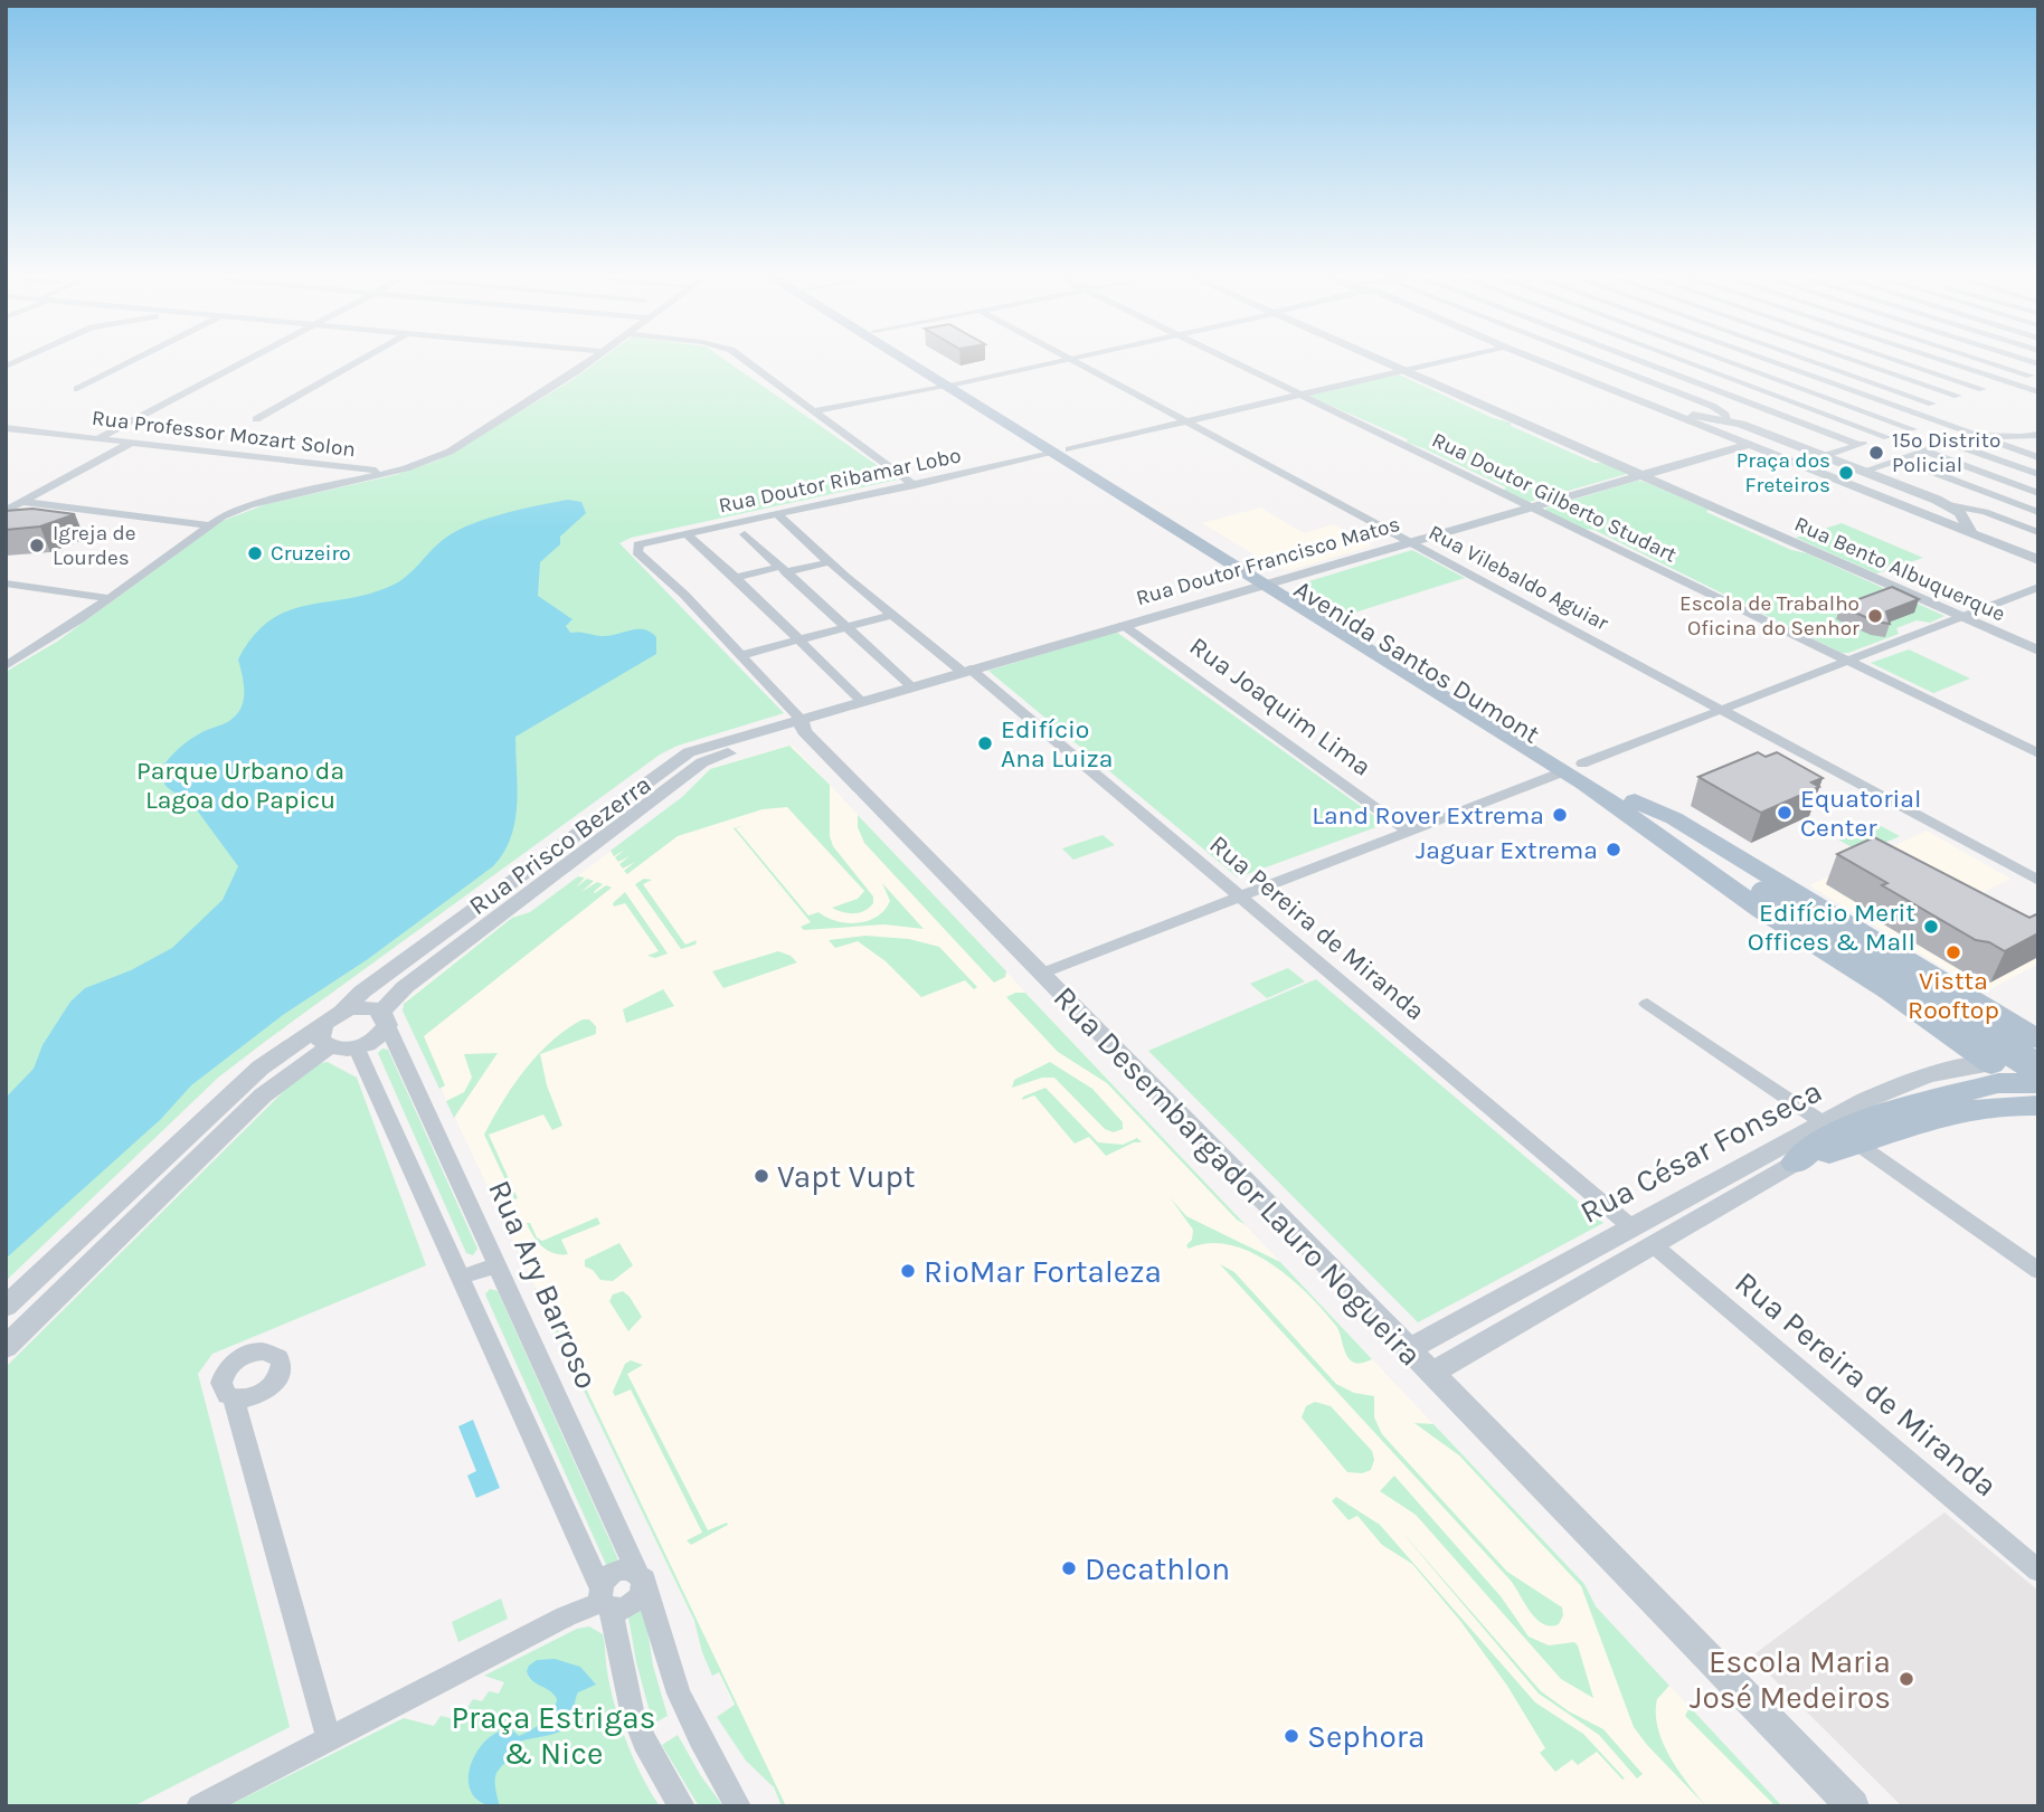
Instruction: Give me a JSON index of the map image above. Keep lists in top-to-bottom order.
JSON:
{
  "streets": {
    "main road": ["Avenida Santos Dumont"],
    "street": [
      "Rua Professor Mozart Solon",
      "Rua Doutor Ribamar Lobo",
      "Rua Doutor Gilberto Studart",
      "Rua Doutor Francisco Matos",
      "Rua Bento Albuquerque",
      "Rua Vilebaldo Aguiar",
      "Rua Joaquim Lima",
      "Rua Prisco Bezerra",
      "Rua Pereira de Miranda",
      "Rua César Fonseca",
      "Rua Desembargador Lauro Nogueira",
      "Rua Ary Barroso"
    ]
  },
  "crossings": [
    ["Rua Doutor Ribamar Lobo", "Rua Doutor Gilberto Studart"],
    ["Rua Doutor Ribamar Lobo", "Rua Bento Albuquerque"],
    ["Rua Doutor Ribamar Lobo", "Rua Vilebaldo Aguiar"],
    ["Rua Doutor Ribamar Lobo", "Avenida Santos Dumont"],
    ["Rua Doutor Ribamar Lobo", "Rua Pereira de Miranda"],
    ["Rua Doutor Ribamar Lobo", "Rua Desembargador Lauro Nogueira"],
    ["Rua Doutor Gilberto Studart", "Rua Doutor Francisco Matos"],
    ["Rua Doutor Francisco Matos", "Rua Bento Albuquerque"],
    ["Rua Doutor Francisco Matos", "Rua Vilebaldo Aguiar"],
    ["Rua Doutor Francisco Matos", "Avenida Santos Dumont"],
    ["Rua Doutor Francisco Matos", "Rua Joaquim Lima"],
    ["Rua Doutor Francisco Matos", "Rua Prisco Bezerra"],
    ["Rua Doutor Francisco Matos", "Rua Pereira de Miranda"],
    ["Rua Doutor Francisco Matos", "Rua Desembargador Lauro Nogueira"],
    ["Avenida Santos Dumont", "Rua César Fonseca"],
    ["Rua Prisco Bezerra", "Rua Desembargador Lauro Nogueira"],
    ["Rua Prisco Bezerra", "Rua Ary Barroso"],
    ["Rua Pereira de Miranda", "Rua César Fonseca"],
    ["Rua César Fonseca", "Rua Desembargador Lauro Nogueira"]
  ],
  "parks": ["Parque Urbano da Lagoa do Papicu", "Praça Estrigas & Nice"],
  "places": [
    "15º Distrito Policial",
    "Praça dos Freteiros",
    "Igreja de Lourdes",
    "Cruzeiro",
    "Escola de Trabalho Oficina do Senhor",
    "Edifício Ana Luiza",
    "Equatorial Center",
    "Land Rover Extrema",
    "Jaguar Extrema",
    "Edifício Merit Offices & Mall",
    "Vistta Rooftop",
    "Vapt Vupt",
    "RioMar Fortaleza",
    "Decathlon",
    "Escola Maria José Medeiros",
    "Sephora"
  ]
}
